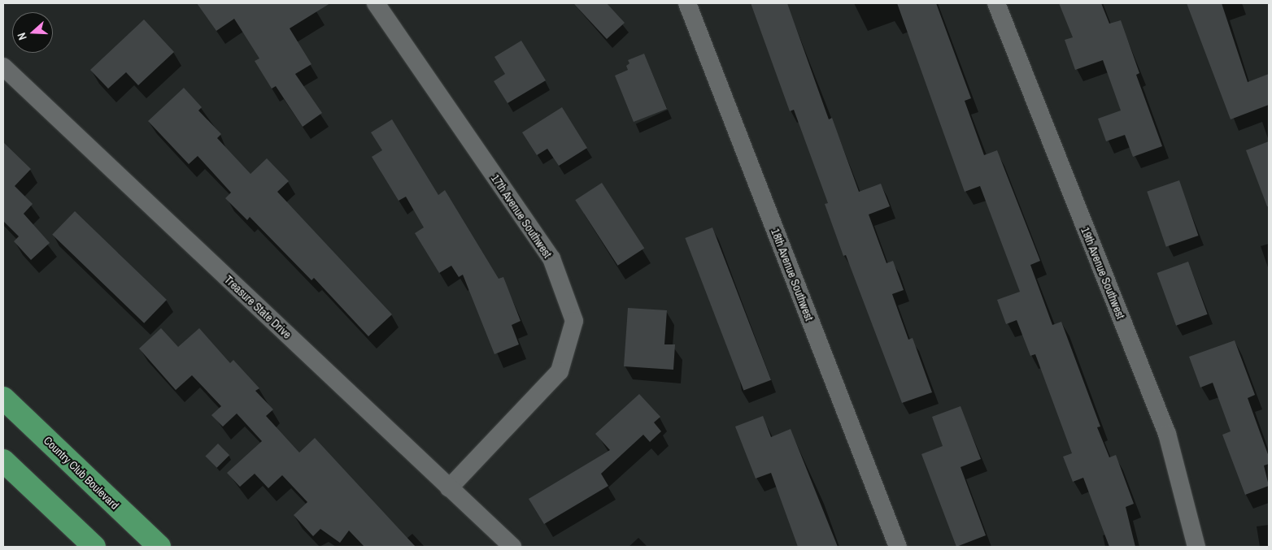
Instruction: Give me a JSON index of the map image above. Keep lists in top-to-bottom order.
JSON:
{
  "streets": {
    "highway": ["Country Club Boulevard"],
    "street": [
      "17th Avenue Southwest",
      "19th Avenue Southwest",
      "18th Avenue Southwest",
      "Treasure State Drive"
    ]
  },
  "crossings": [
    ["17th Avenue Southwest", "Treasure State Drive"]
  ],
  "north": "left"
}
